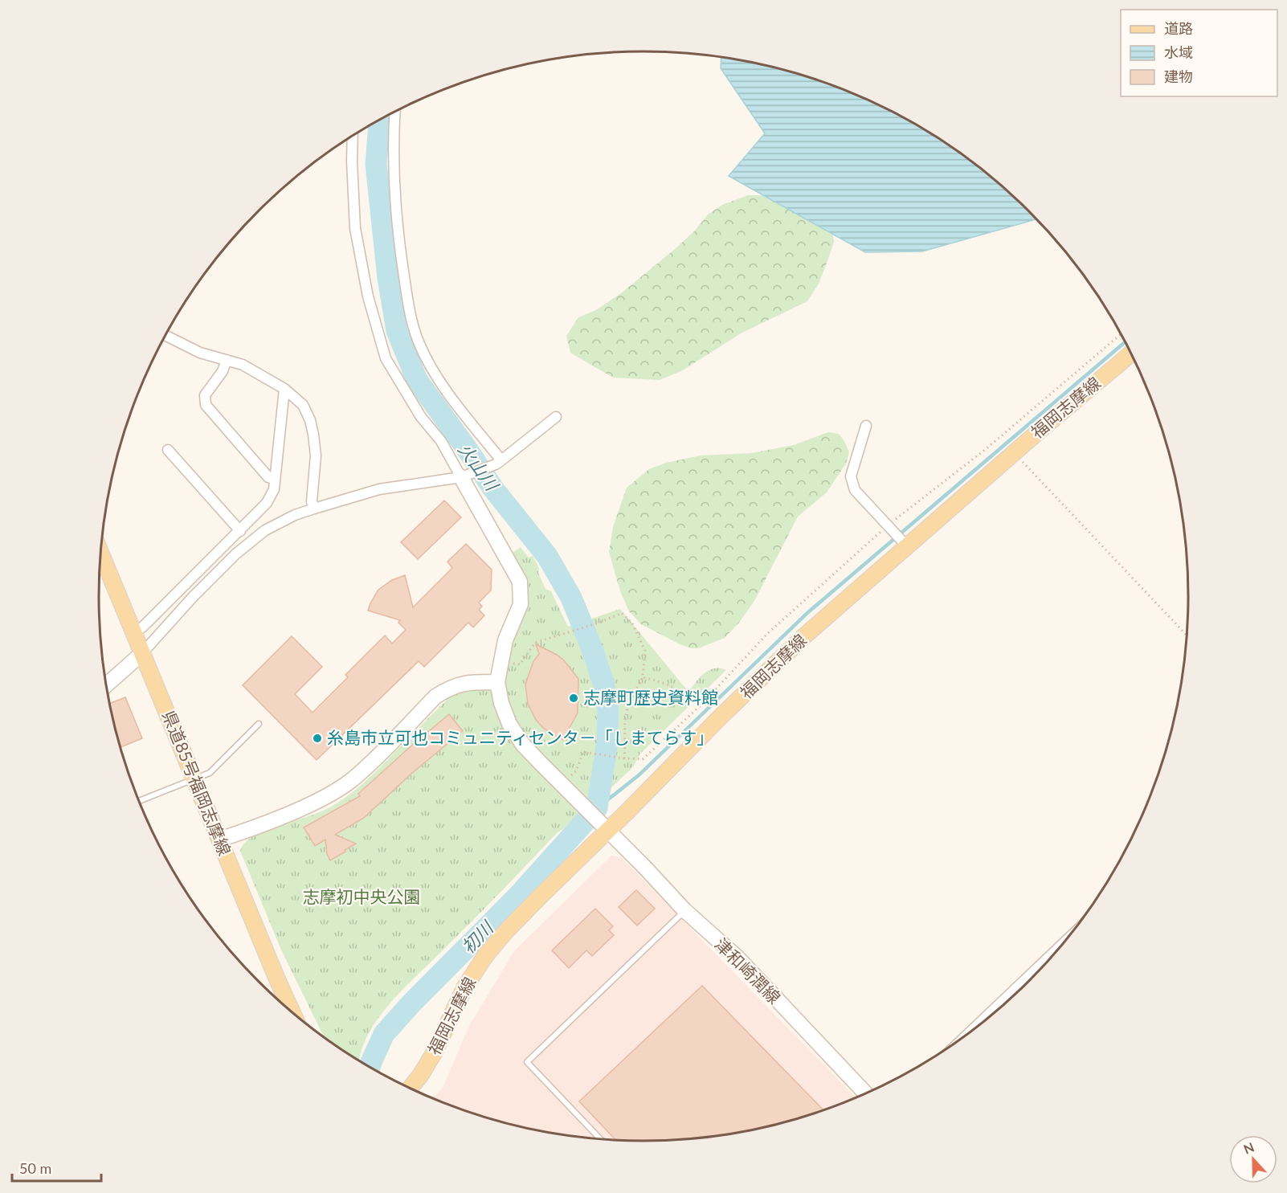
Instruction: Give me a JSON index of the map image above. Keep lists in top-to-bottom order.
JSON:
{
  "streets": {
    "main road": ["福岡志摩線", "県道85号福岡志摩線"],
    "street": ["津和崎潤線"]
  },
  "crossings": [
    ["福岡志摩線", "津和崎潤線"]
  ],
  "water": ["火山川", "初川"],
  "parks": ["志摩初中央公園"],
  "places": ["志摩町歴史資料館", "糸島市立可也コミュニティセンタ－「しまてらす」"],
  "legend": ["道路", "水域", "建物"],
  "scale_bar": "50 m",
  "north": "top"
}
